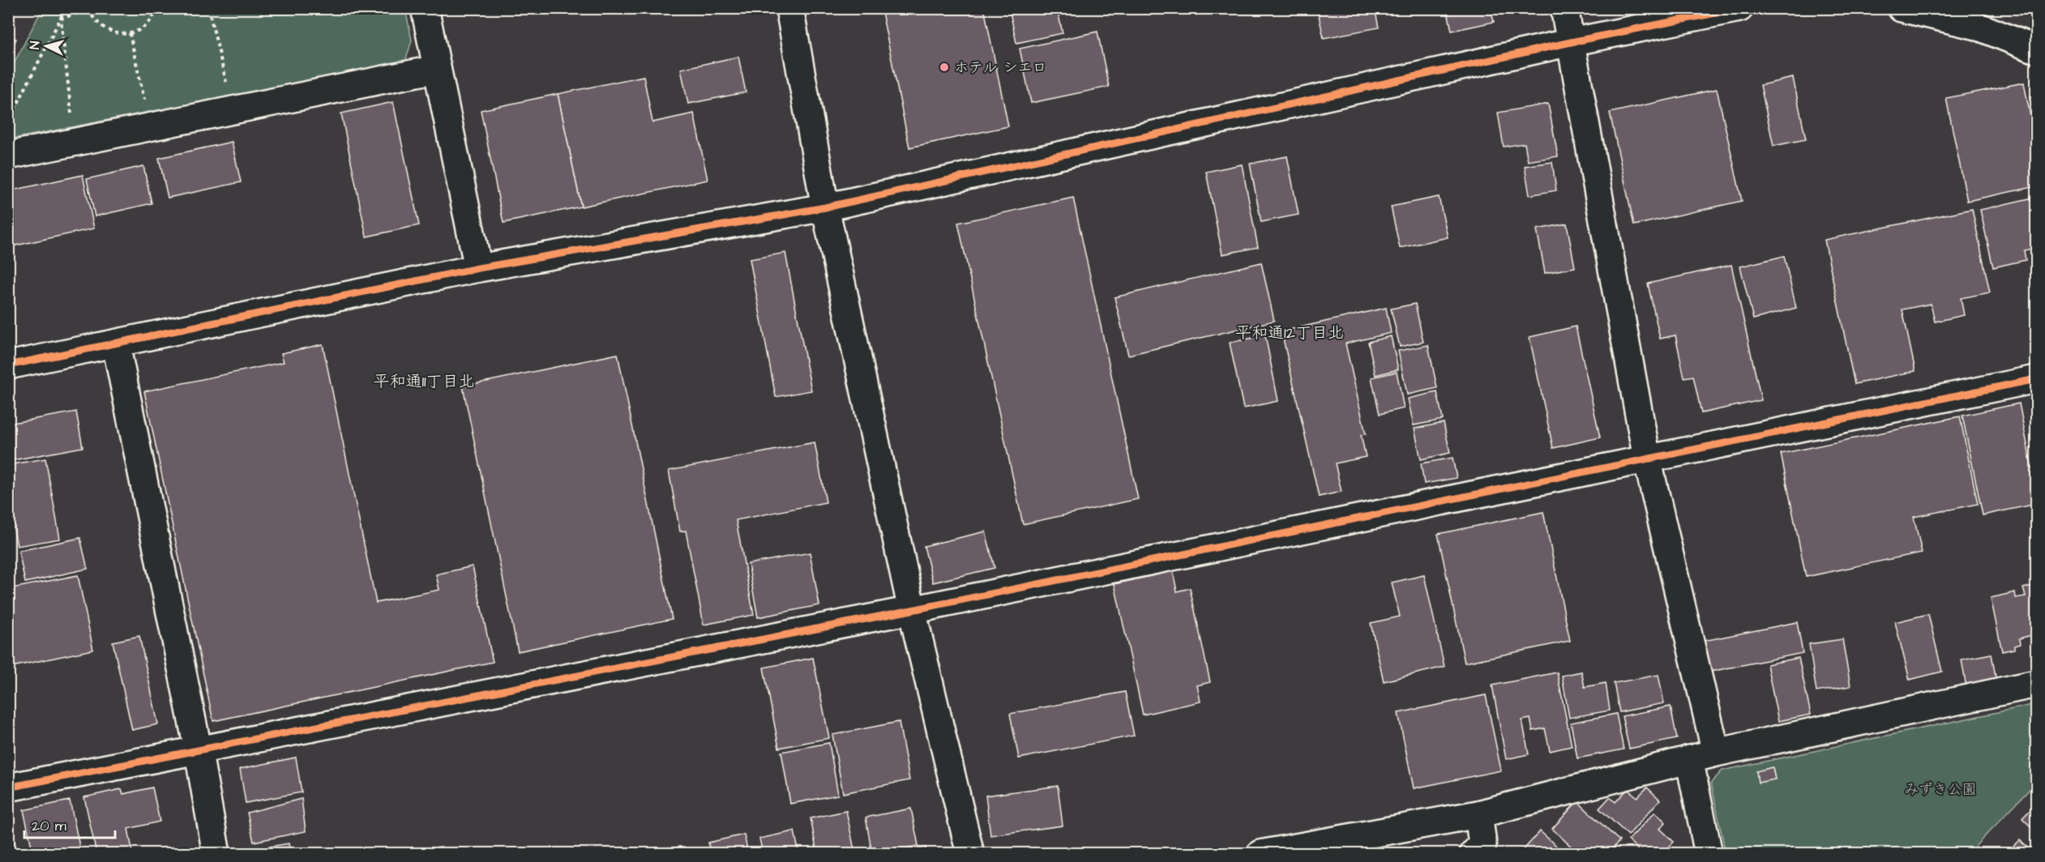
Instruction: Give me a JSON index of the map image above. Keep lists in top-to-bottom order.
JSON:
{
  "districts": ["平和通12丁目北", "平和通11丁目北"],
  "parks": ["みずき公園"],
  "places": ["ホテル シエロ"],
  "scale_bar": "20 m",
  "north": "left"
}
